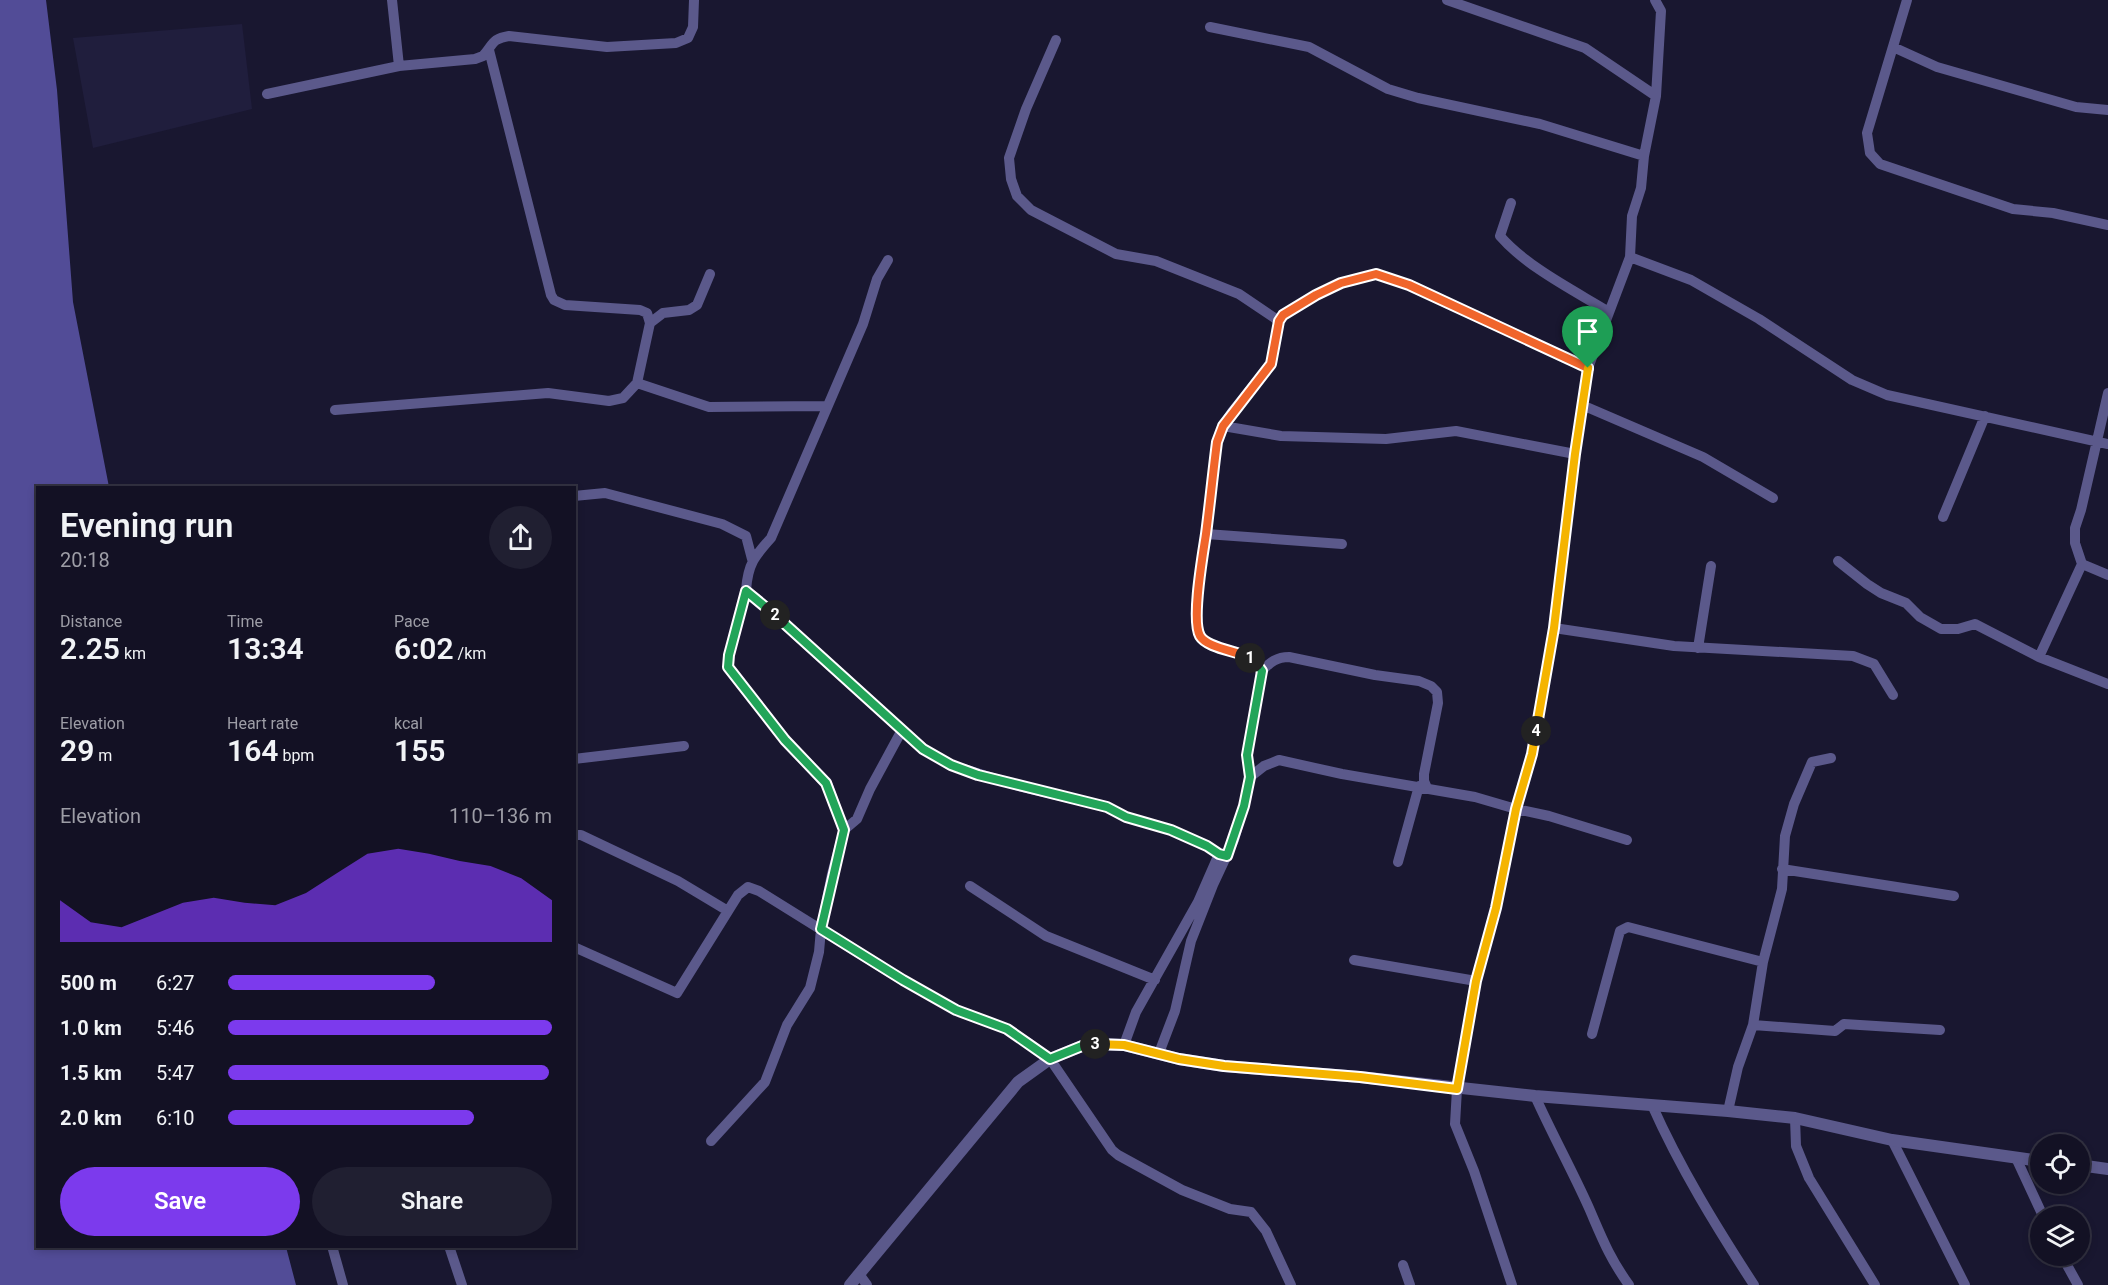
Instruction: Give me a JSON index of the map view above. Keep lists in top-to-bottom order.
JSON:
{
  "page": {
    "heading": ["Evening run", "20:18"],
    "stats": [
      ["Distance", "2.25 km"],
      ["Time", "13:34"],
      ["Pace", "6:02 /km"],
      ["Elevation", "29 m"],
      ["Heart rate", "164 bpm"],
      ["kcal", "155"]
    ],
    "pins": [
      "2",
      "1",
      "4",
      "3"
    ],
    "chart": ["Elevation", "110–136 m"],
    "list": [
      {
        "name": "500 m",
        "note": "6:27"
      },
      {
        "name": "1.0 km",
        "note": "5:46"
      },
      {
        "name": "1.5 km",
        "note": "5:47"
      },
      {
        "name": "2.0 km",
        "note": "6:10"
      }
    ],
    "buttons": ["Save", "Share"]
  }
}
